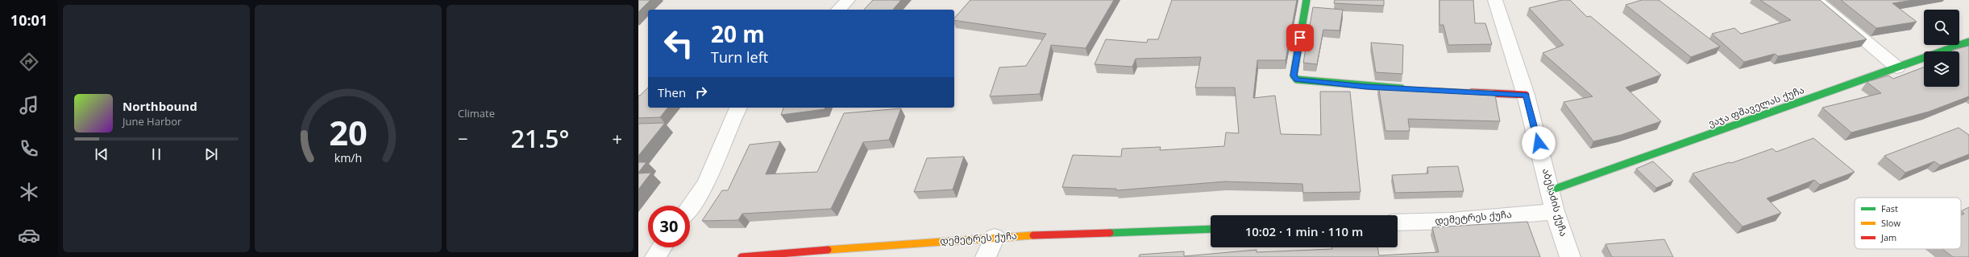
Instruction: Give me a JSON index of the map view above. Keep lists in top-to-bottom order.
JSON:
{
  "streets": {
    "street": ["ვაჯა ფშაველას ქუჩა", "აბესაძის ქუჩა", "დემეტრეს ქუჩა"]
  },
  "crossings": [
    ["ვაჯა ფშაველას ქუჩა", "აბესაძის ქუჩა"],
    ["აბესაძის ქუჩა", "დემეტრეს ქუჩა"]
  ],
  "legend": ["Fast", "Slow", "Jam"],
  "page": {
    "tabs": "10:01",
    "tile": "Climate",
    "turn": ["20 m", "Turn left"],
    "then": "Then",
    "song": ["Northbound", "June Harbor"],
    "heat": ["−", "21.5°", "+"],
    "limit": "30",
    "trip": "10:02 · 1 min · 110 m",
    "gauge": ["20", "km/h"]
  }
}
